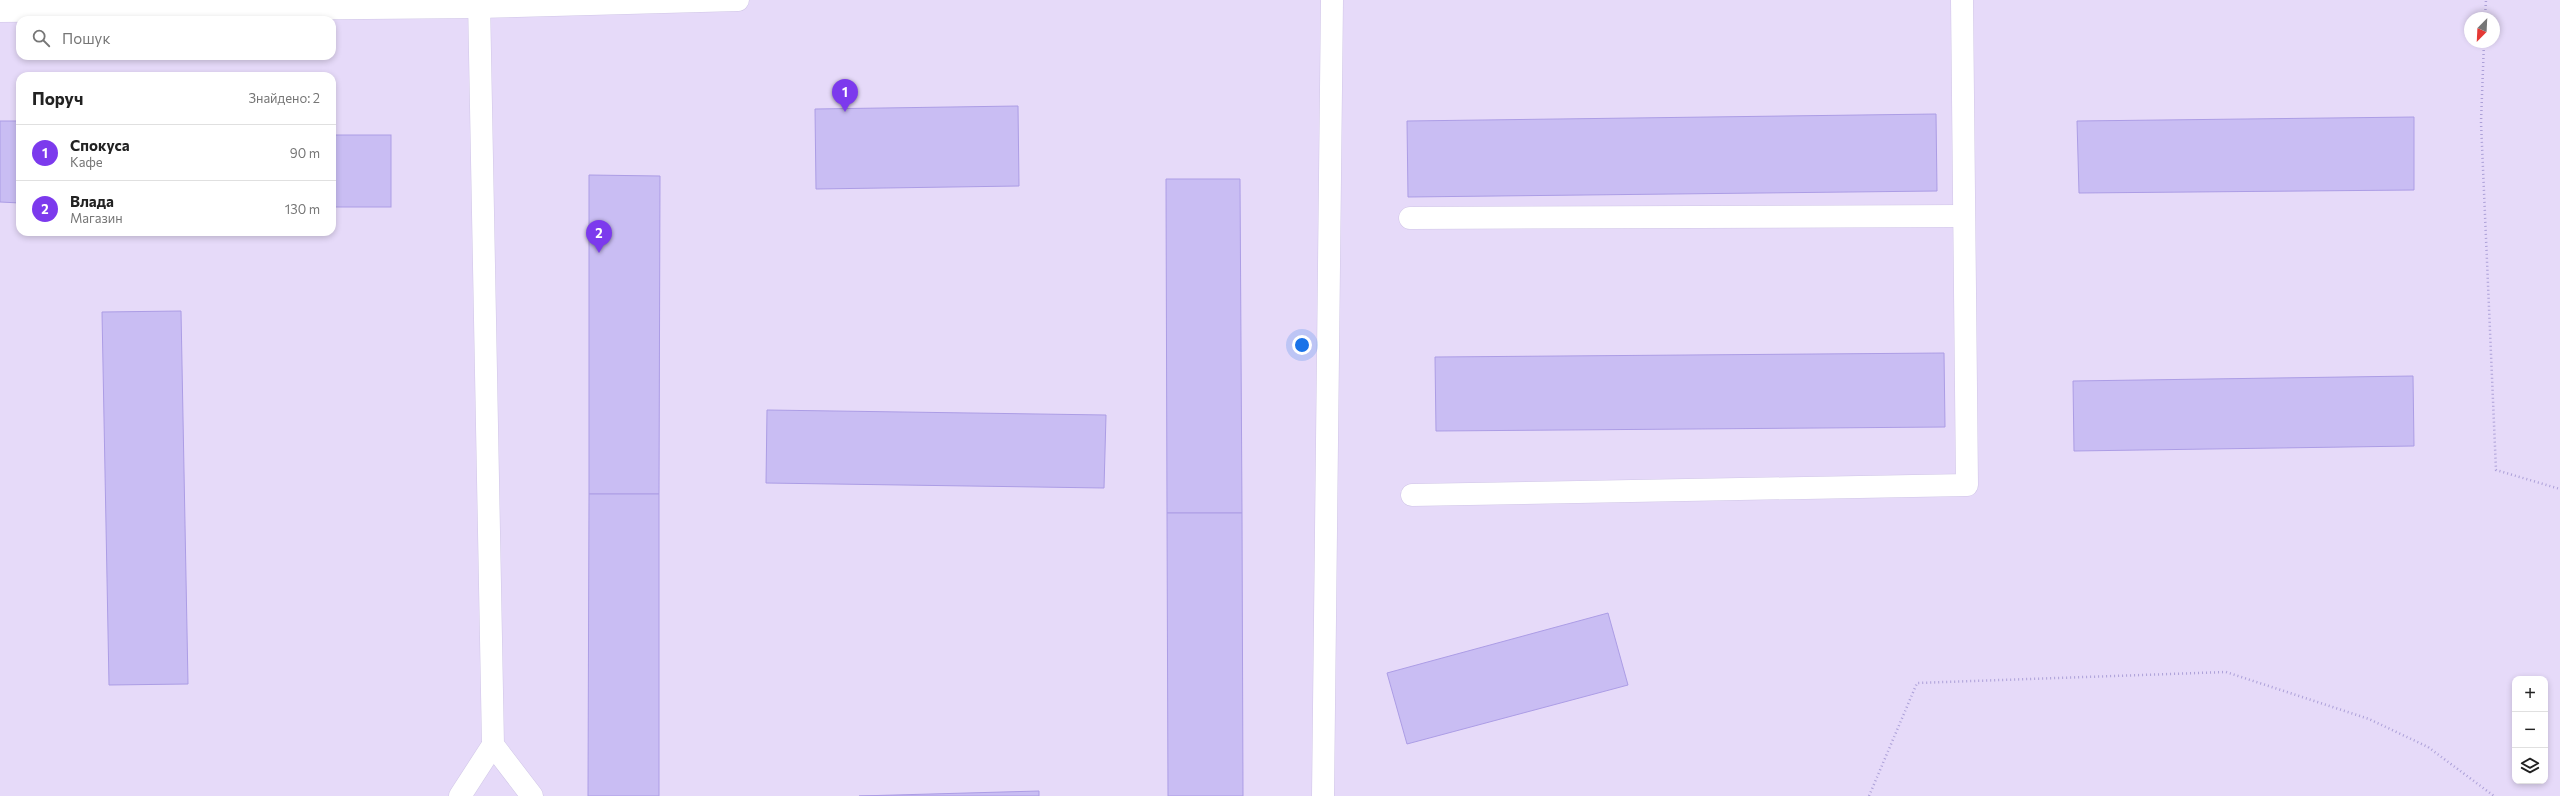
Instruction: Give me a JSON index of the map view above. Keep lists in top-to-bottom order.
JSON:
{
  "north": "bottom left",
  "page": {
    "search": "Пошук",
    "heading": ["Поруч", "Знайдено: 2"],
    "pins": ["1", "2"],
    "list": [
      {
        "mark": "1",
        "name": "Спокуса",
        "note": "Кафе",
        "value": "90 m"
      },
      {
        "mark": "2",
        "name": "Влада",
        "note": "Магазин",
        "value": "130 m"
      }
    ],
    "map_buttons": ["+", "−"]
  }
}
